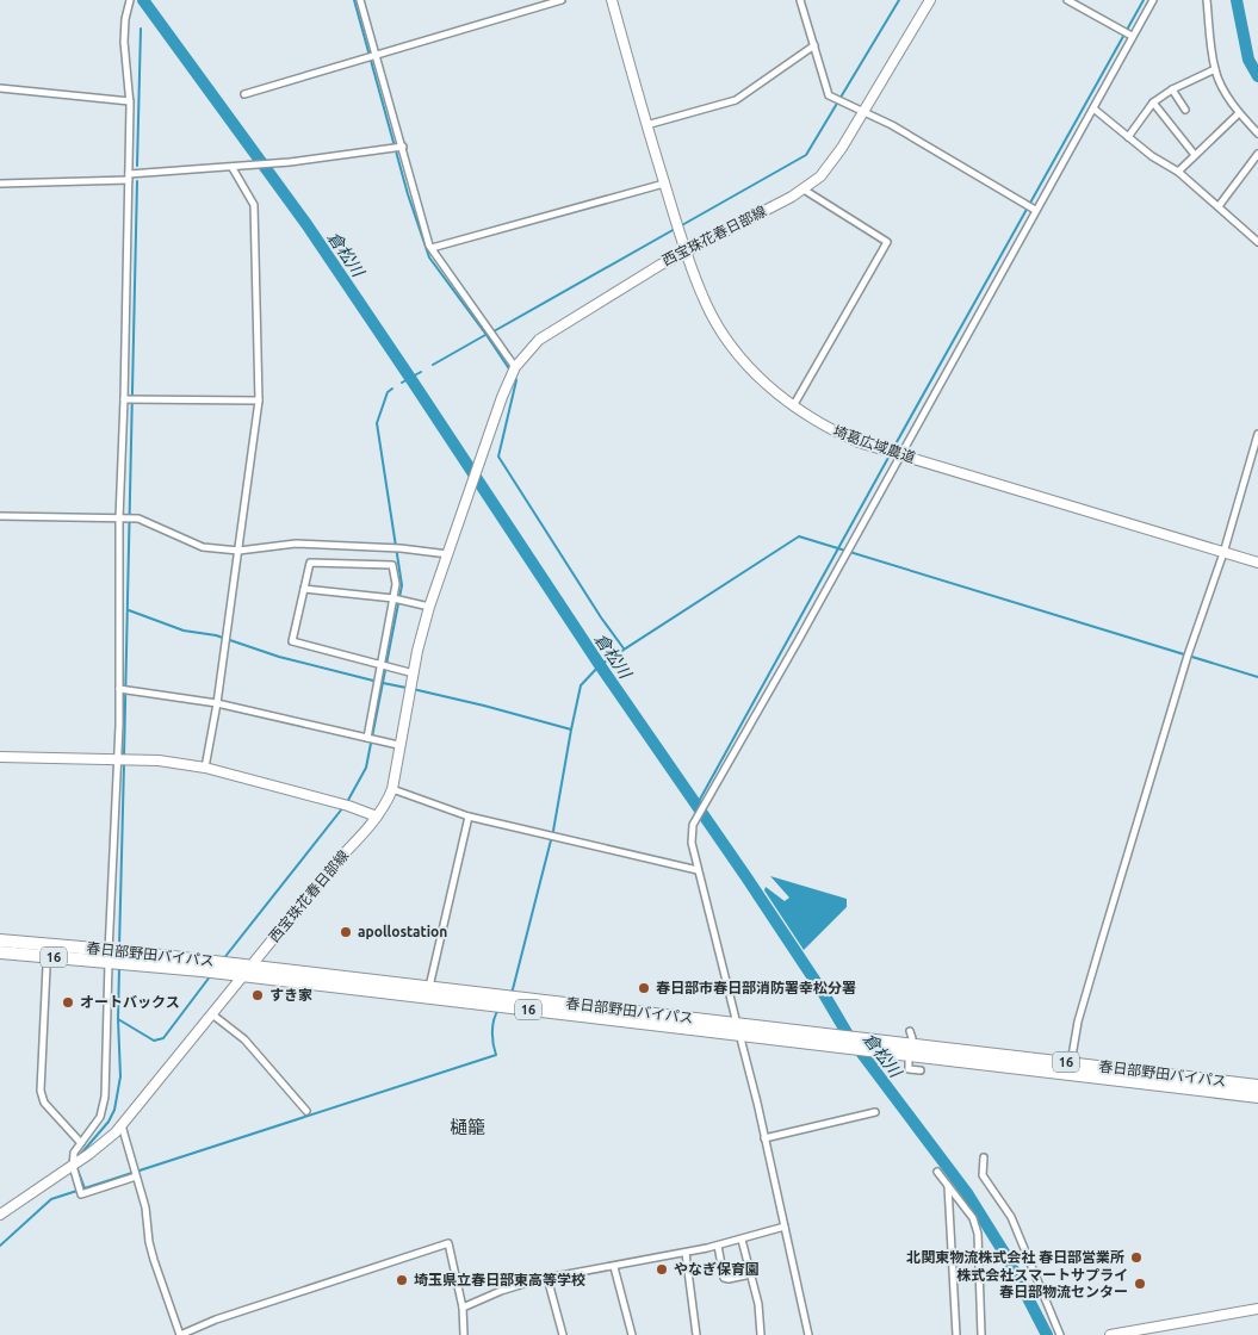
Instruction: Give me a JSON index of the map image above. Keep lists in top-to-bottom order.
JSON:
{
  "streets": {
    "highway": ["春日部野田バイパス", "16"],
    "main road": ["西宝珠花春日部線", "埼葛広域農道"]
  },
  "crossings": [
    ["西宝珠花春日部線", "埼葛広域農道"],
    ["西宝珠花春日部線", "春日部野田バイパス"]
  ],
  "districts": ["樋籠"],
  "water": ["倉松川"],
  "places": [
    "apollostation",
    "春日部市春日部消防署幸松分署",
    "すき家",
    "オートバックス",
    "北関東物流株式会社 春日部営業所",
    "やなぎ保育園",
    "埼玉県立春日部東高等学校",
    "株式会社スマートサプライ 春日部物流センター"
  ]
}
